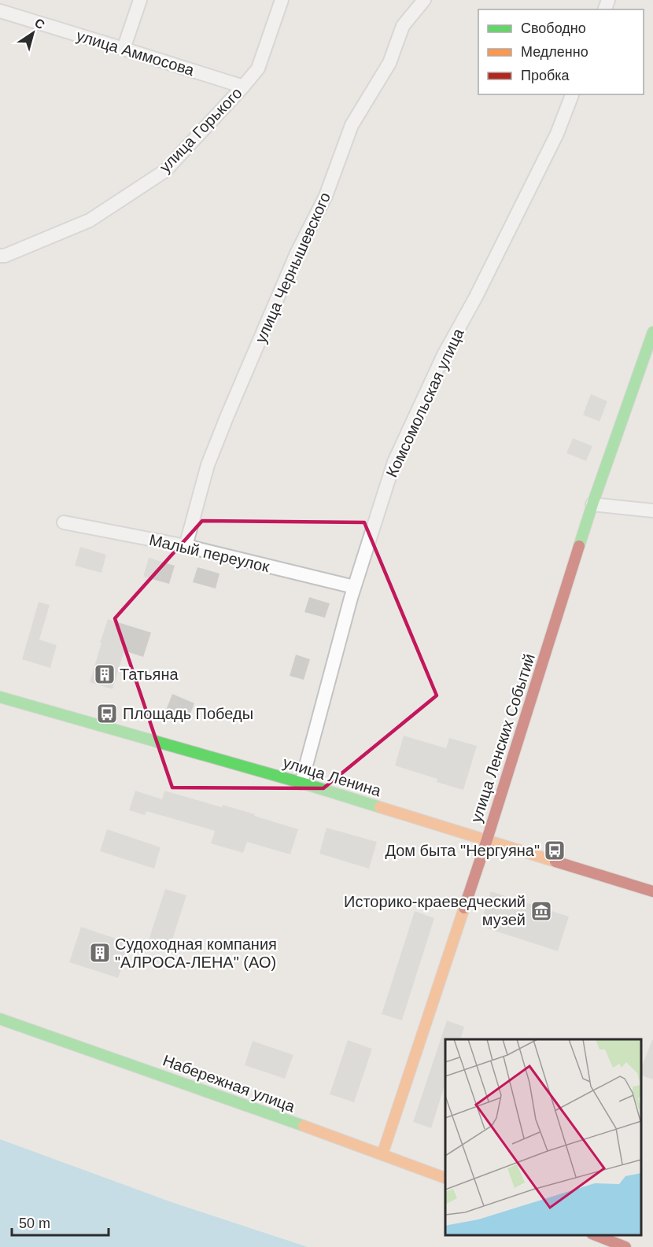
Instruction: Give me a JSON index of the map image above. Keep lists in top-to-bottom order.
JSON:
{
  "streets": {
    "street": [
      "улица Аммосова",
      "улица Горького",
      "улица Чернышевского",
      "Комсомольская улица",
      "Малый переулок",
      "улица Ленских Событий",
      "улица Ленина",
      "Набережная улица"
    ]
  },
  "crossings": [
    ["улица Аммосова", "улица Горького"],
    ["улица Чернышевского", "Малый переулок"],
    ["Комсомольская улица", "Малый переулок"],
    ["Комсомольская улица", "улица Ленина"],
    ["улица Ленских Событий", "улица Ленина"],
    ["улица Ленских Событий", "Набережная улица"]
  ],
  "places": {
    "building": ["Татьяна", "Судоходная компания \"АЛРОСА-ЛЕНА\" (АО)"],
    "bus stop": ["Площадь Победы", "Дом быта \"Нергуяна\""],
    "museum": ["Историко-краеведческий музей"]
  },
  "legend": ["Свободно", "Медленно", "Пробка"],
  "scale_bar": "50 m",
  "north": "top right"
}
